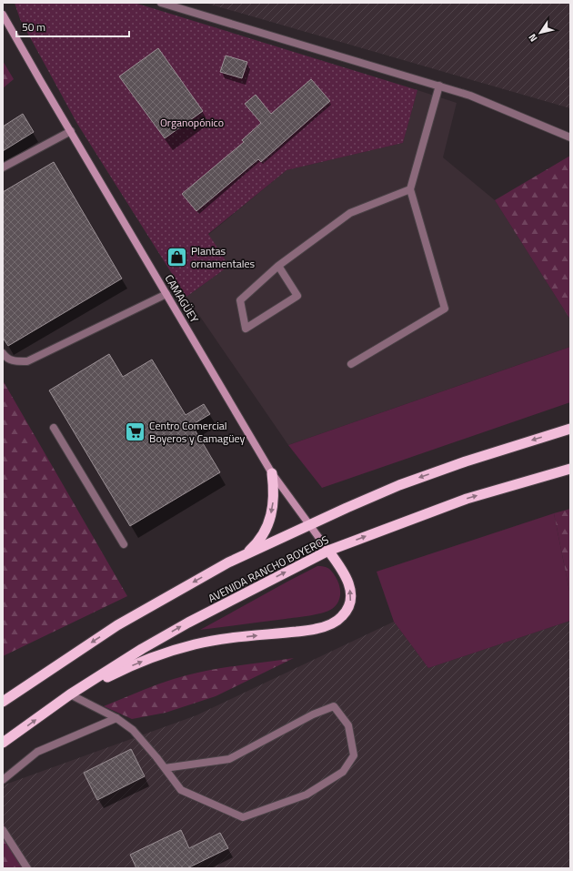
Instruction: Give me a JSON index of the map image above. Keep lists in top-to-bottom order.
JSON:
{
  "streets": {
    "highway": ["AVENIDA RANCHO BOYEROS"],
    "main road": ["CAMAGÜEY"]
  },
  "crossings": [
    ["CAMAGÜEY", "AVENIDA RANCHO BOYEROS"]
  ],
  "parks": ["Organopónico"],
  "places": {
    "shop": ["Plantas ornamentales"],
    "supermarket": ["Centro Comercial Boyeros y Camagüey"]
  },
  "scale_bar": "50 m",
  "north": "bottom left"
}
